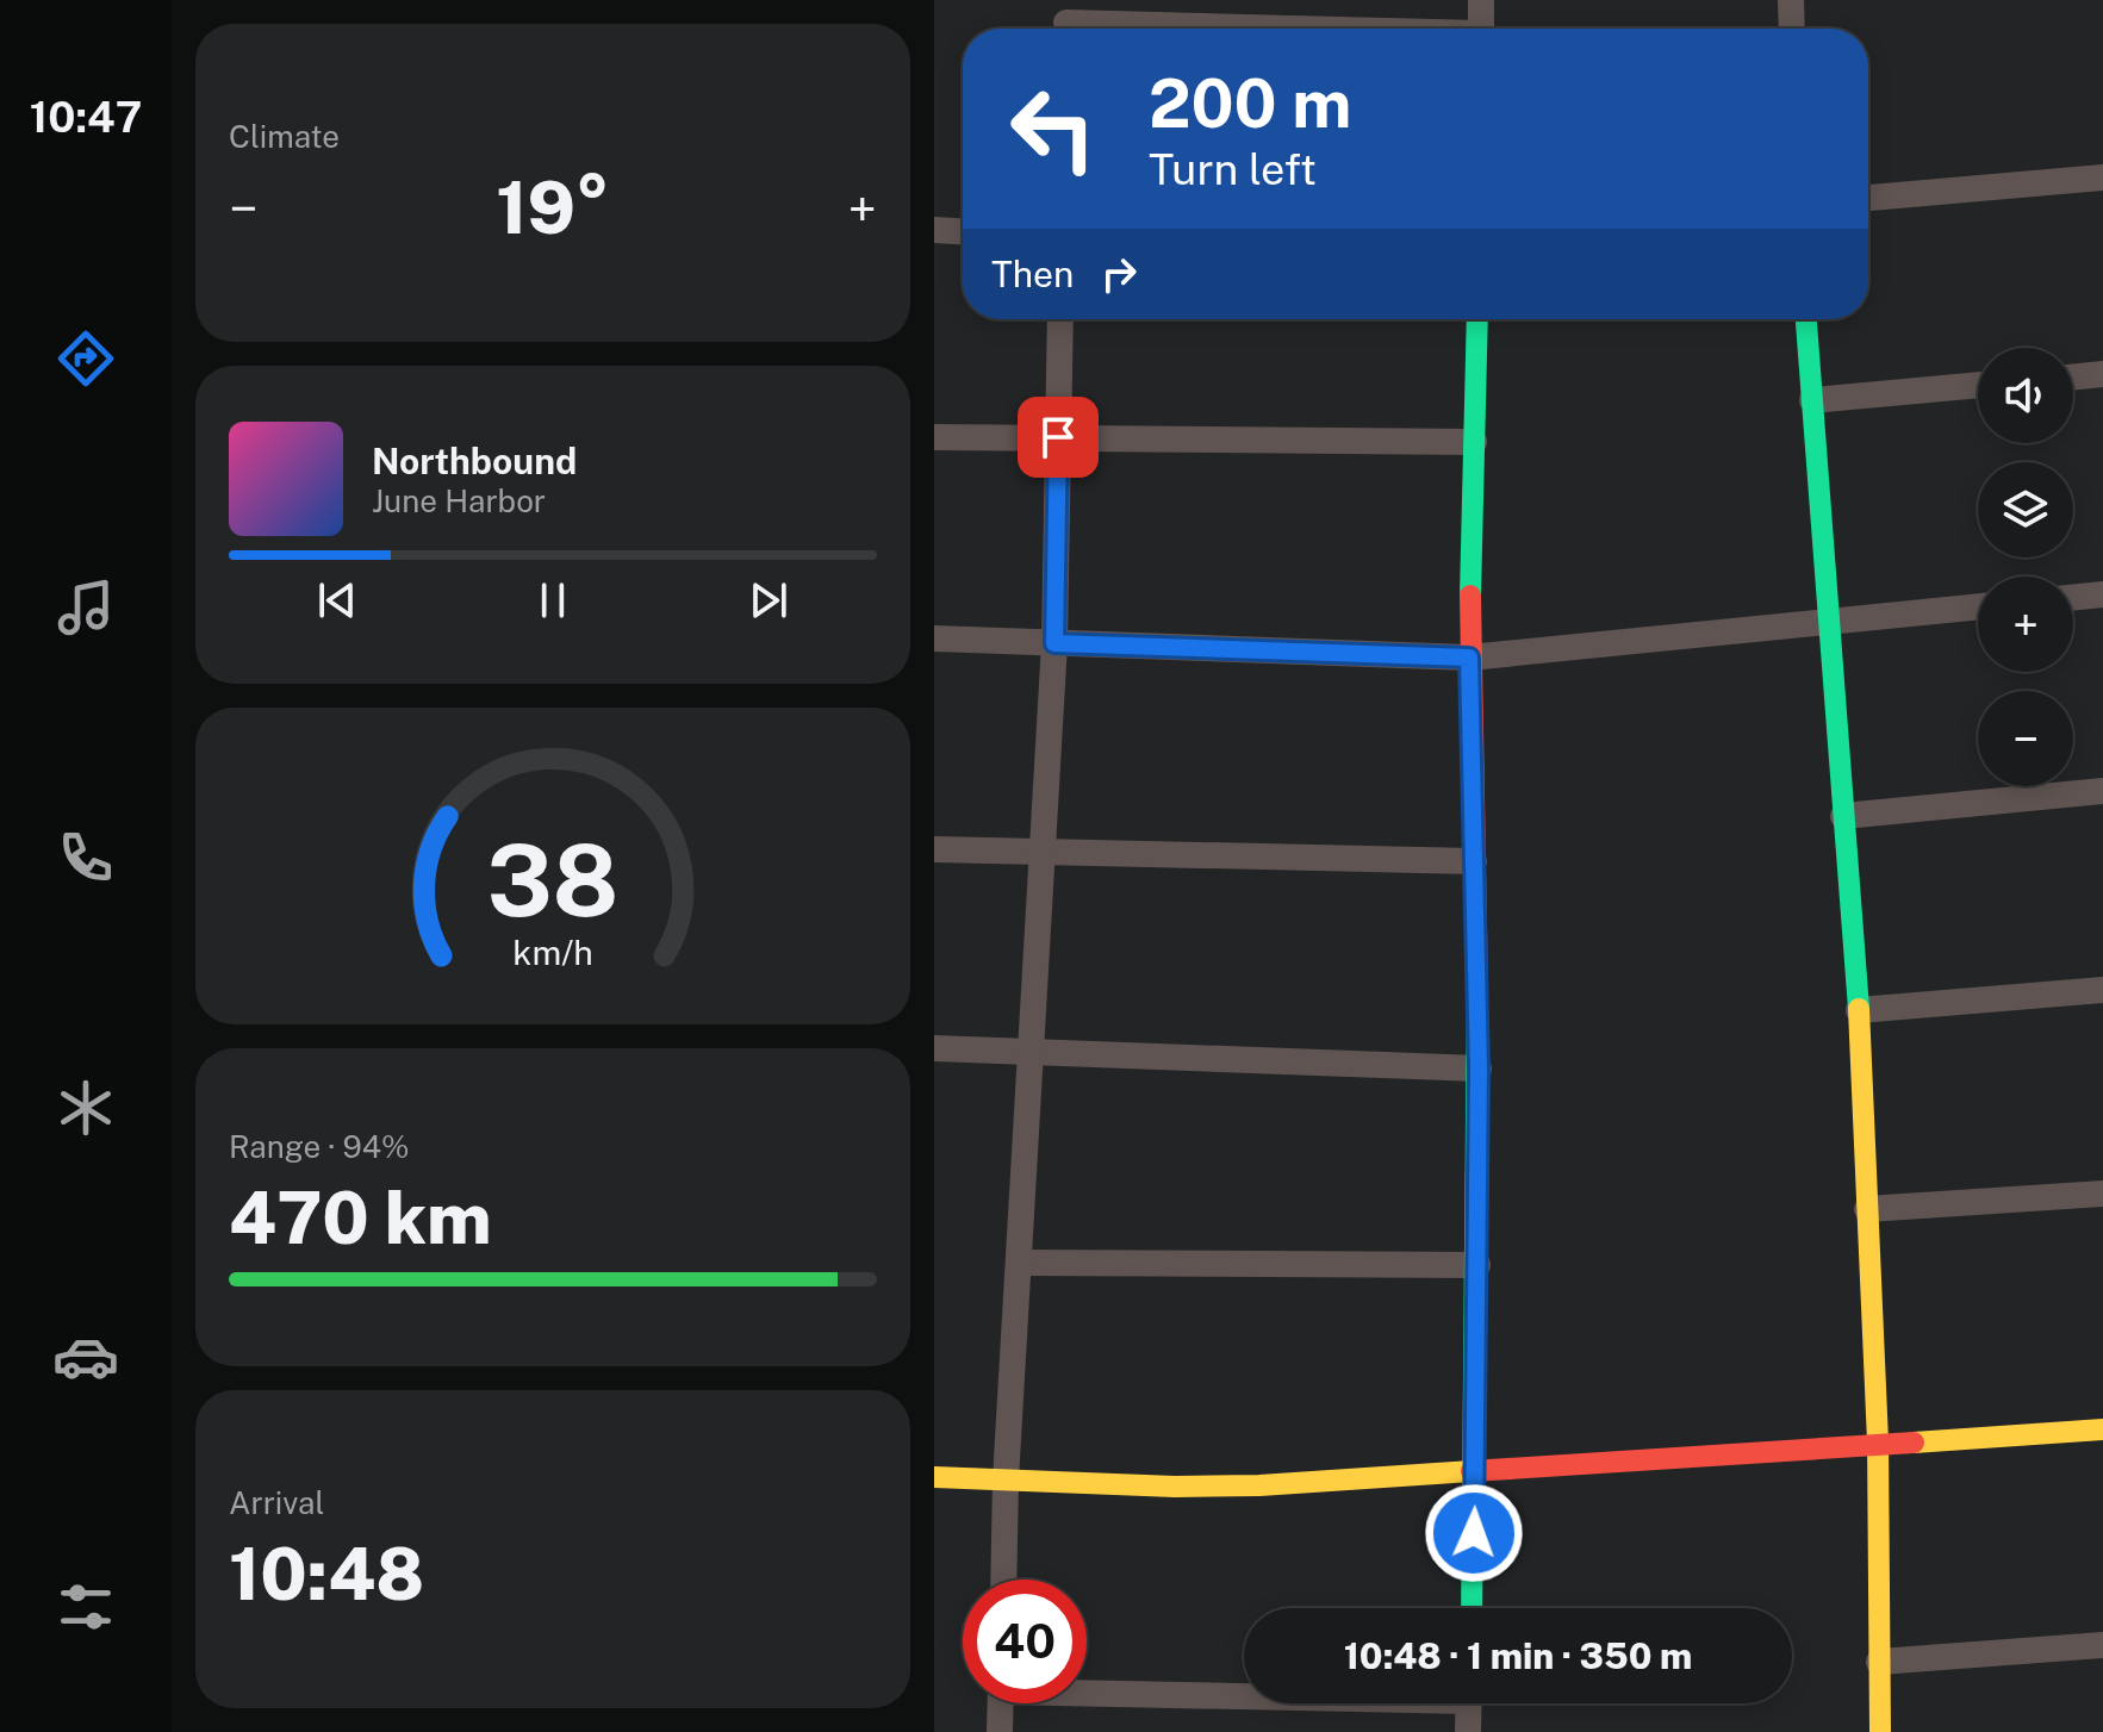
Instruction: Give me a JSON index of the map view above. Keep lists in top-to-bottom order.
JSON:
{
  "page": {
    "tabs": "10:47",
    "tile": [
      "Climate",
      ["Range · 94%", "470 km"],
      ["Arrival", "10:48"]
    ],
    "turn": ["200 m", "Turn left"],
    "heat": ["−", "19°", "+"],
    "then": "Then",
    "map_buttons": ["+", "−"],
    "song": ["Northbound", "June Harbor"],
    "limit": "40",
    "trip": "10:48 · 1 min · 350 m",
    "gauge": ["38", "km/h"]
  }
}
